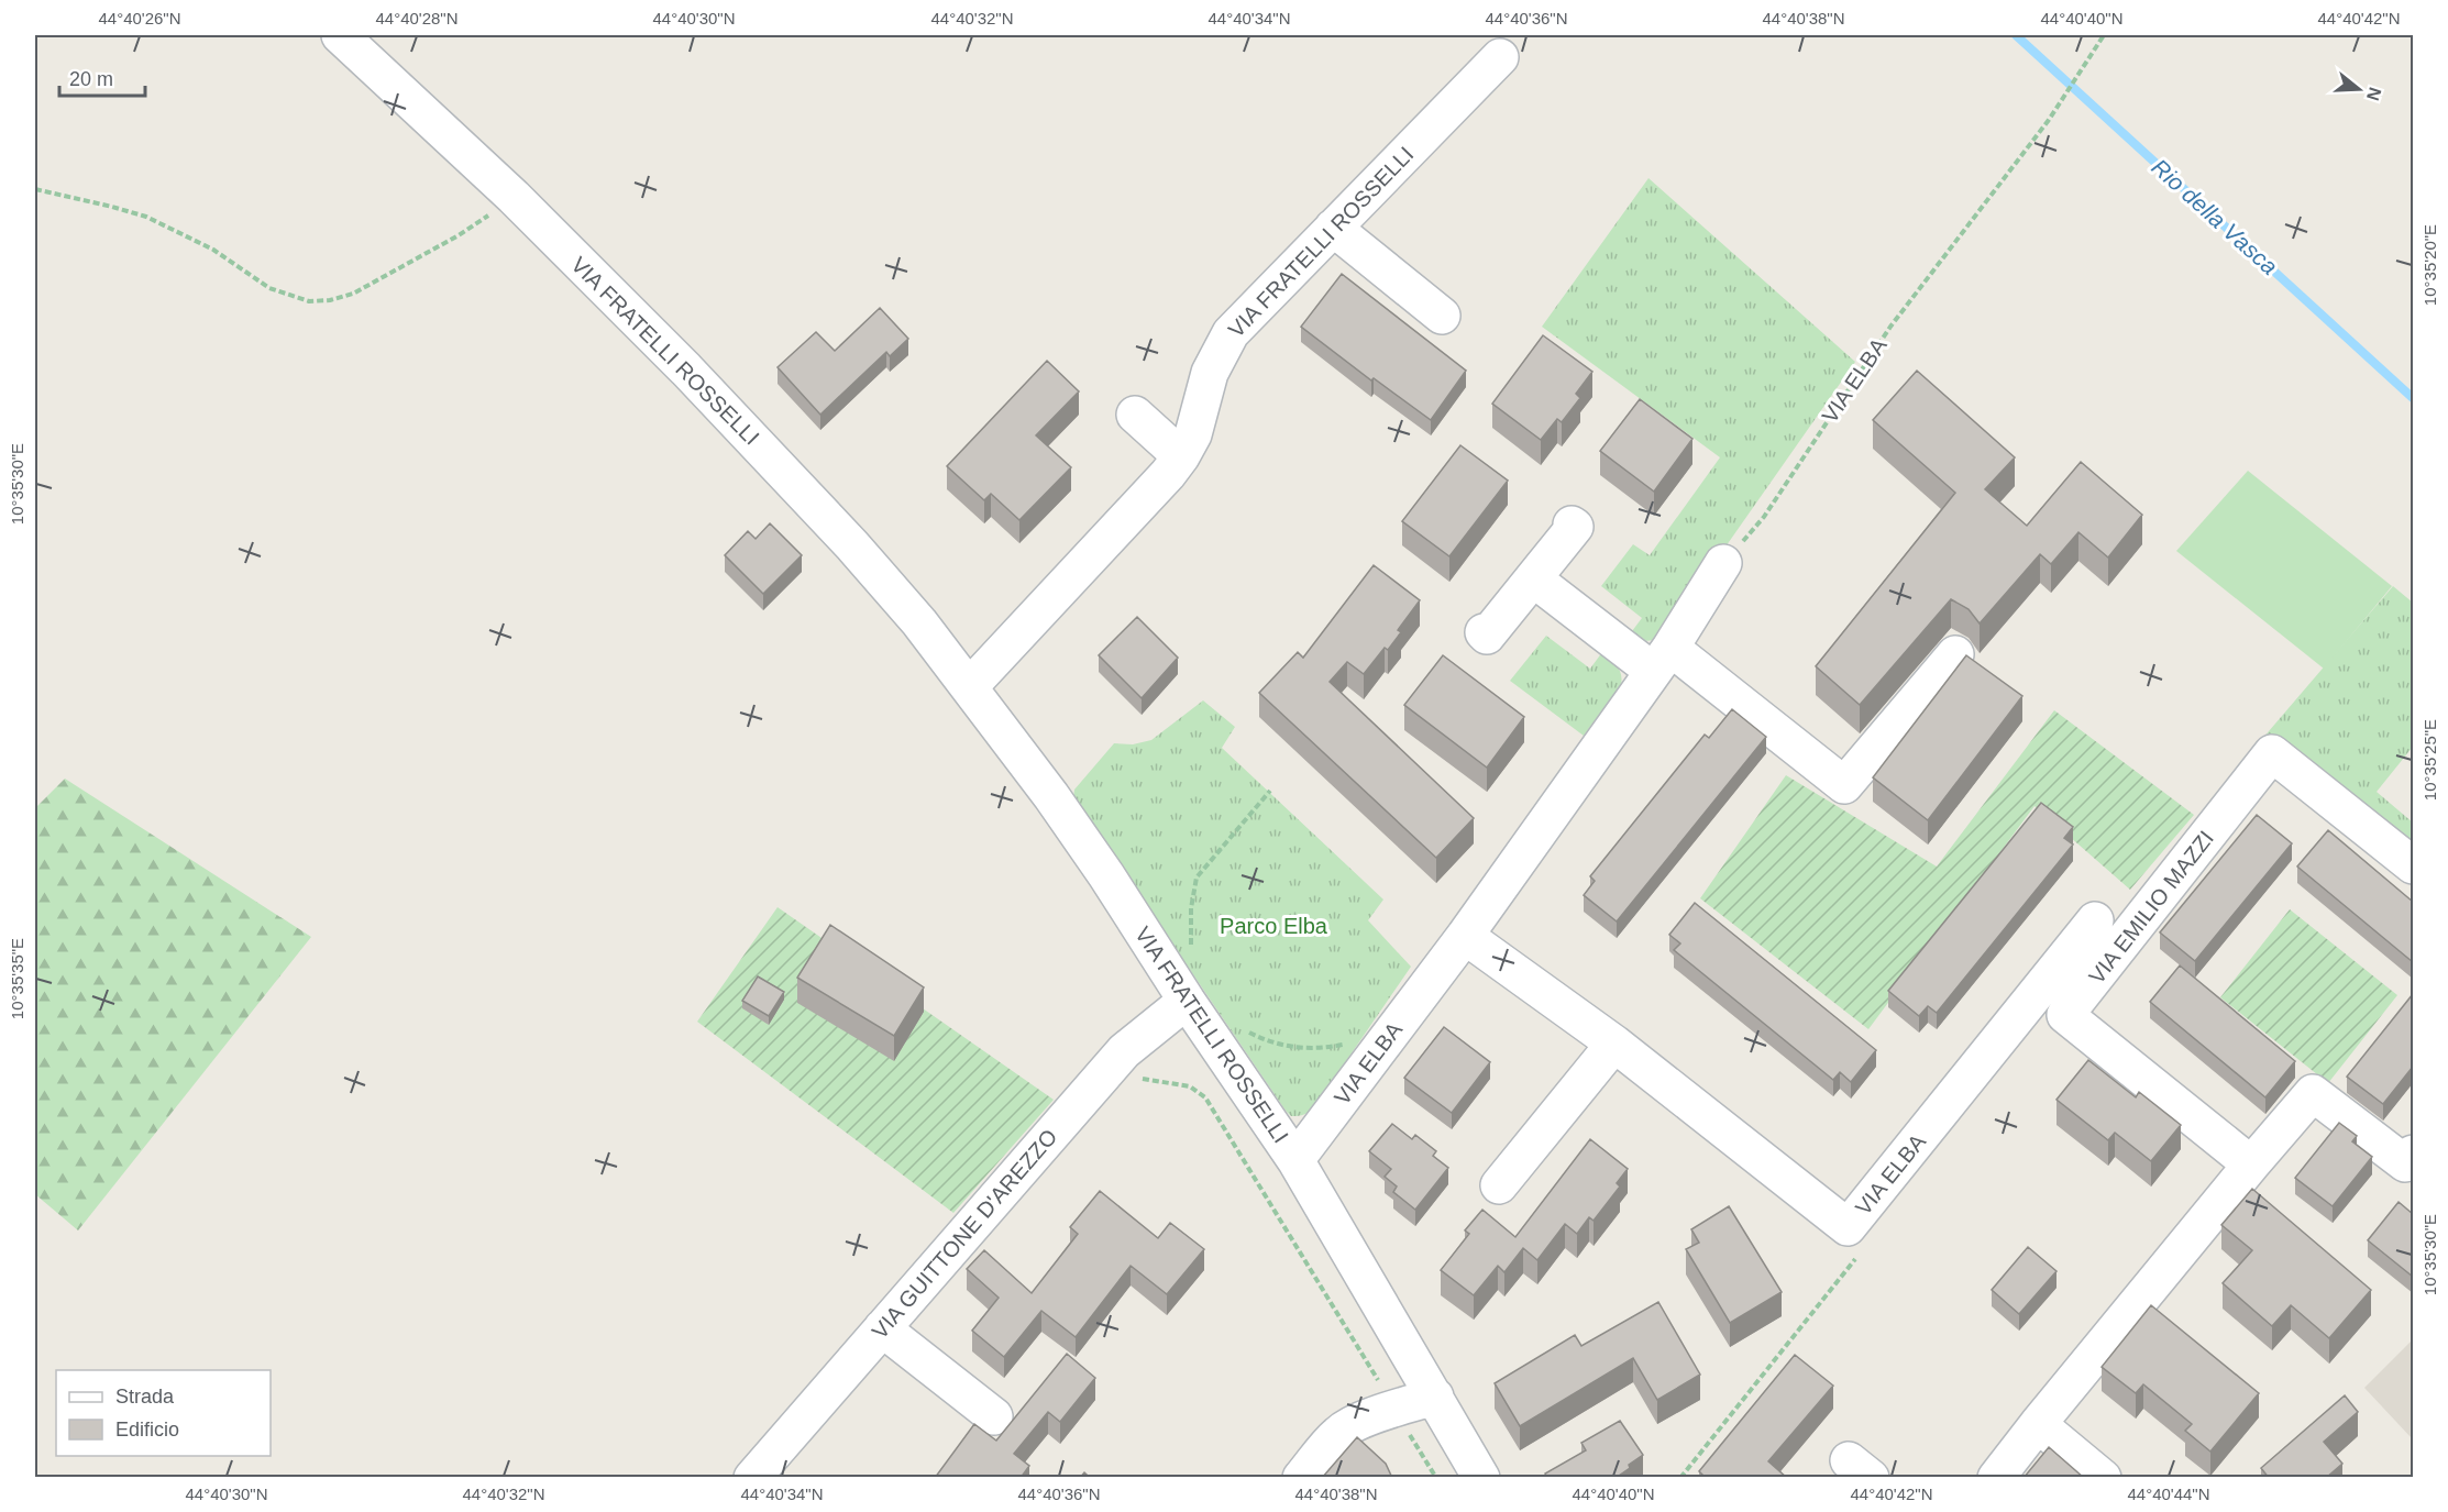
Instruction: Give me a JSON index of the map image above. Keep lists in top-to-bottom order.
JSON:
{
  "streets": {
    "street": [
      "VIA FRATELLI ROSSELLI",
      "VIA ELBA",
      "VIA EMILIO MAZZI",
      "VIA GUITTONE D'AREZZO"
    ]
  },
  "crossings": [
    ["VIA FRATELLI ROSSELLI", "VIA ELBA"],
    ["VIA FRATELLI ROSSELLI", "VIA GUITTONE D'AREZZO"]
  ],
  "water": ["Rio della Vasca"],
  "parks": ["Parco Elba"],
  "legend": ["Strada", "Edificio"],
  "scale_bar": "20 m",
  "north": "right",
  "coordinates": [
    "44°40'26\"N",
    "44°40'28\"N",
    "44°40'30\"N",
    "44°40'32\"N",
    "44°40'34\"N",
    "44°40'36\"N",
    "44°40'38\"N",
    "44°40'40\"N",
    "44°40'42\"N",
    "10°35'20\"E",
    "10°35'30\"E",
    "10°35'25\"E",
    "10°35'35\"E",
    "44°40'44\"N"
  ]
}
